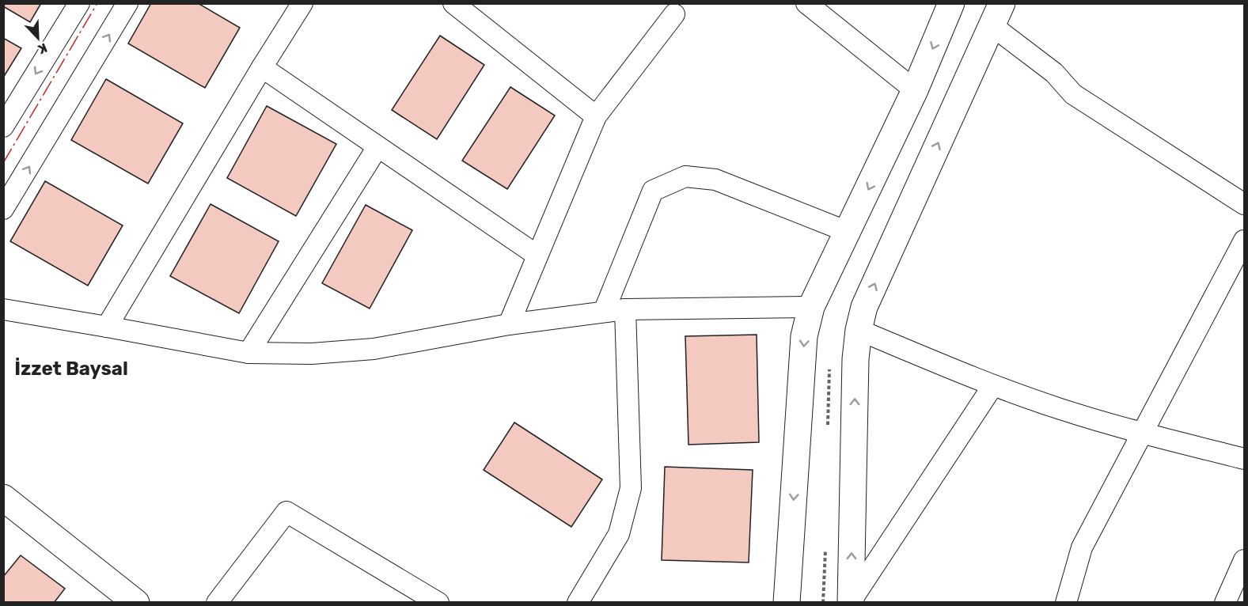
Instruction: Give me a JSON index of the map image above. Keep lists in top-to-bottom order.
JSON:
{
  "districts": ["İzzet Baysal"],
  "north": "bottom right"
}
